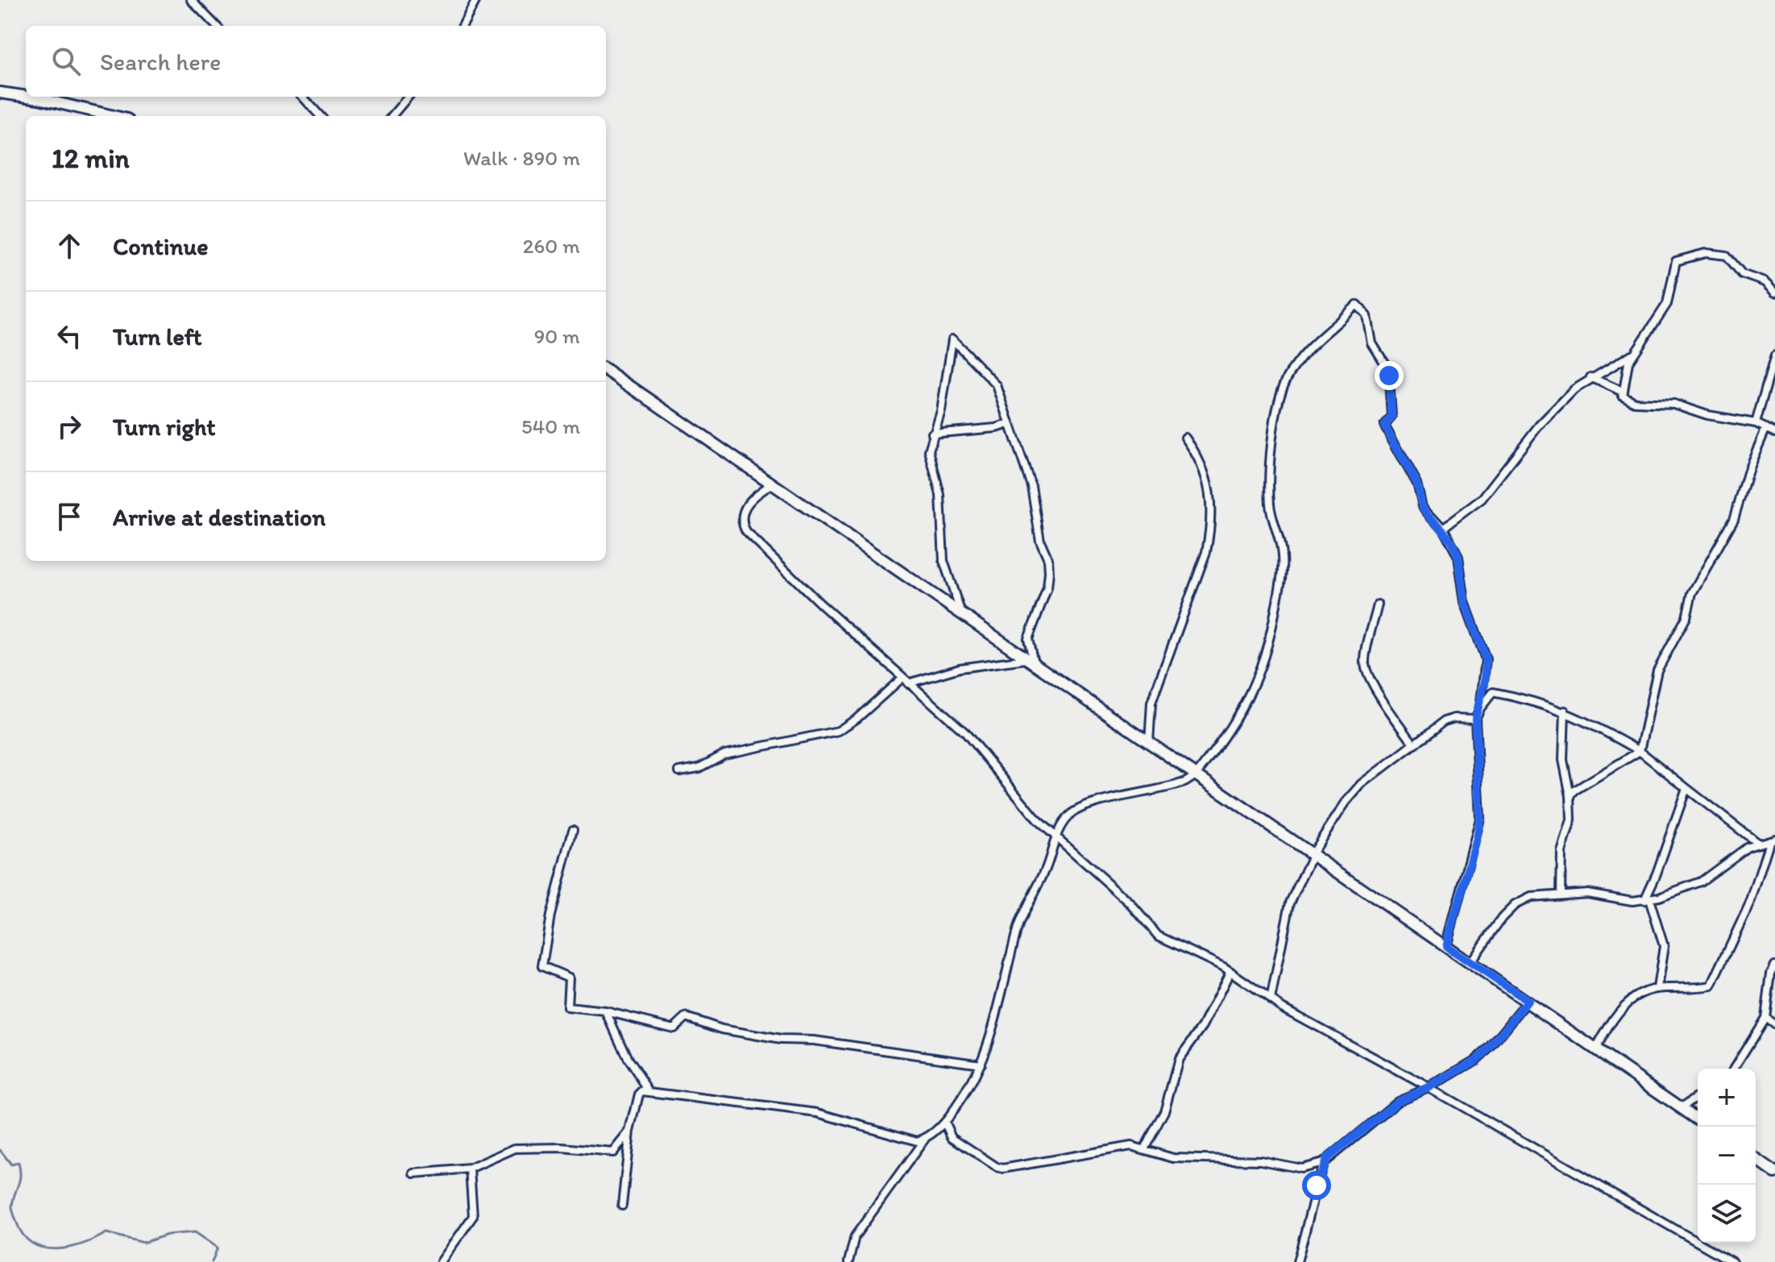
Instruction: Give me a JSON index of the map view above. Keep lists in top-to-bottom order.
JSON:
{
  "page": {
    "search": "Search here",
    "heading": ["12 min", "Walk · 890 m"],
    "list": [
      ["Continue", "260 m"],
      ["Turn left", "90 m"],
      ["Turn right", "540 m"],
      "Arrive at destination"
    ],
    "map_buttons": ["+", "−"]
  }
}
